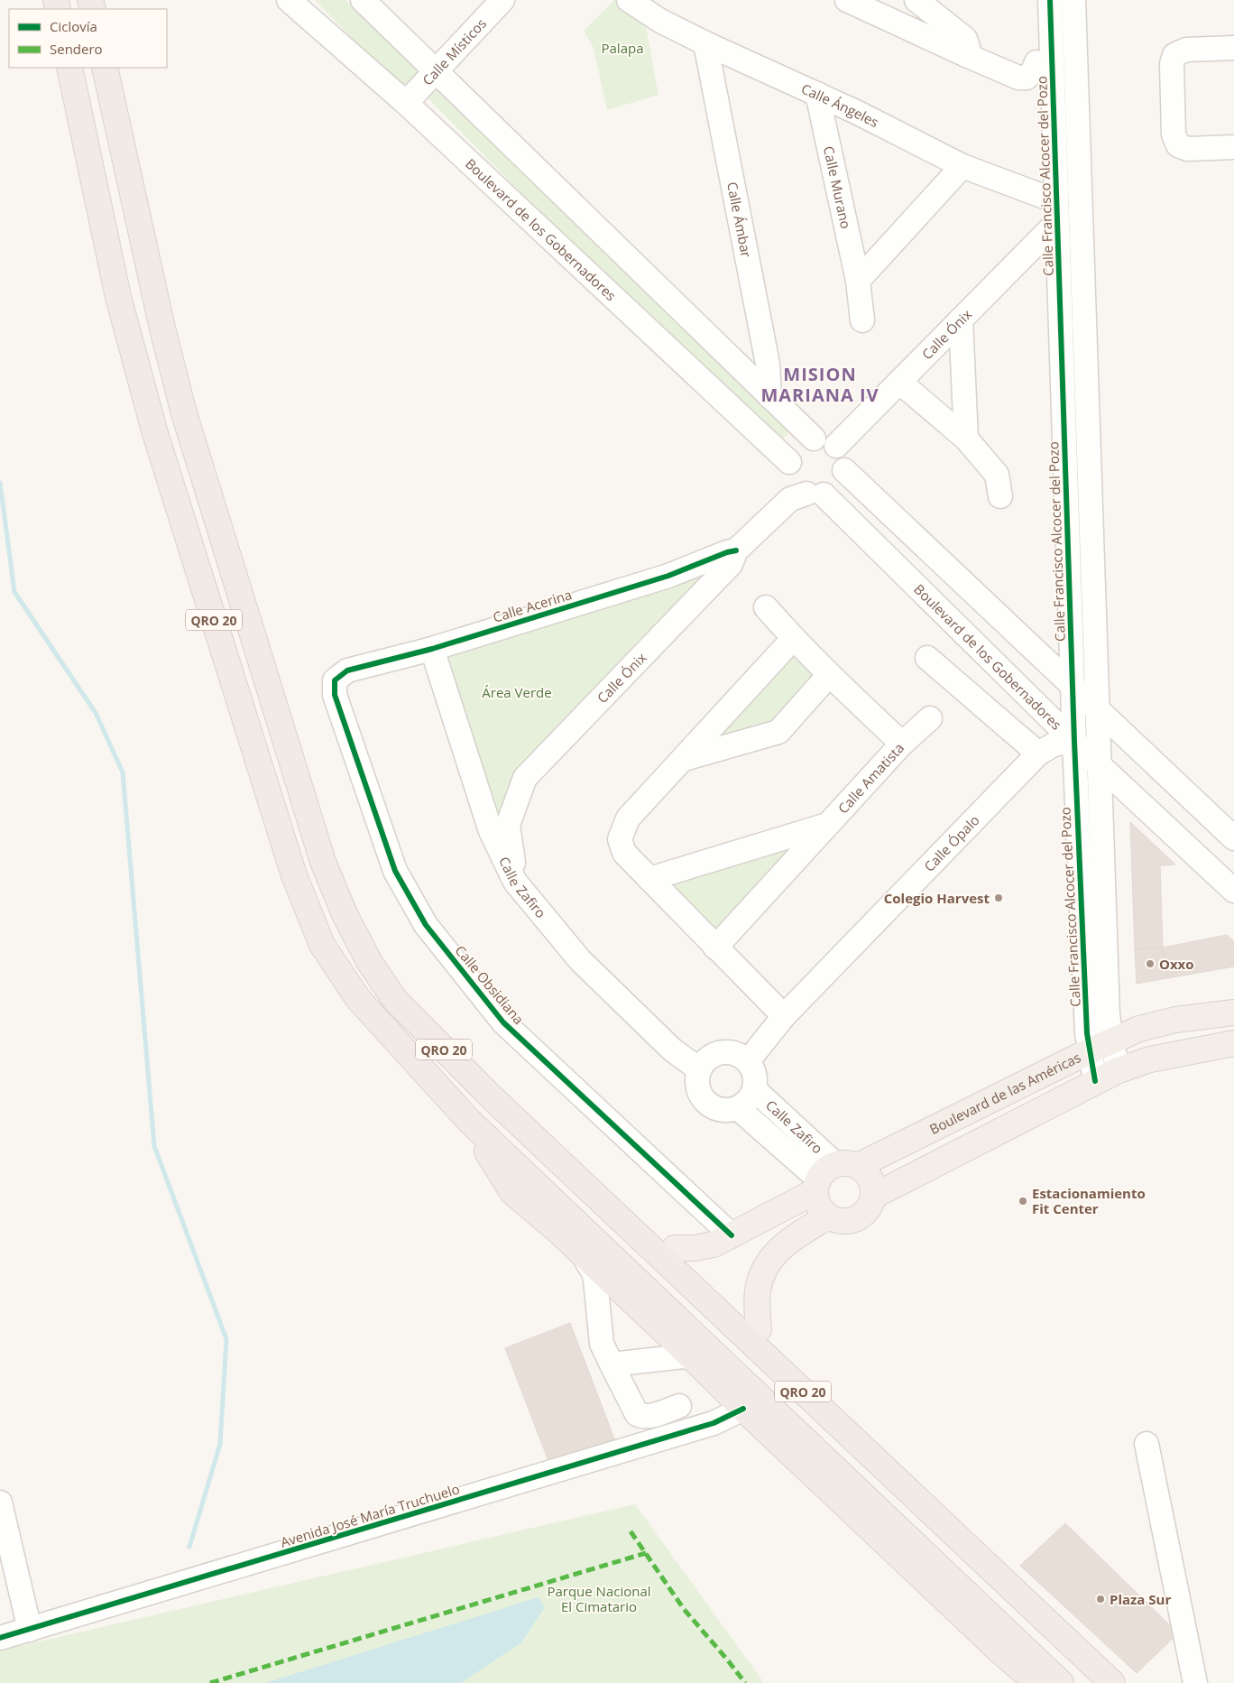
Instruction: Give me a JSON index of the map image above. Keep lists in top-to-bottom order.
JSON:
{
  "streets": {
    "highway": ["QRO 20"],
    "main road": ["Boulevard de las Américas"],
    "street": [
      "Calle Místicos",
      "Calle Ángeles",
      "Calle Francisco Alcocer del Pozo",
      "Calle Murano",
      "Calle Ámbar",
      "Boulevard de los Gobernadores",
      "Calle Ónix",
      "Calle Acerina",
      "Calle Amatista",
      "Calle Ópalo",
      "Calle Zafiro",
      "Calle Obsidiana",
      "Avenida José María Truchuelo"
    ]
  },
  "crossings": [
    ["Calle Místicos", "Boulevard de los Gobernadores"],
    ["Calle Ángeles", "Calle Francisco Alcocer del Pozo"],
    ["Calle Ángeles", "Calle Murano"],
    ["Calle Ángeles", "Calle Ámbar"],
    ["Calle Ángeles", "Calle Ónix"],
    ["Calle Francisco Alcocer del Pozo", "Boulevard de los Gobernadores"],
    ["Calle Francisco Alcocer del Pozo", "Calle Ónix"],
    ["Calle Francisco Alcocer del Pozo", "Calle Ópalo"],
    ["Calle Francisco Alcocer del Pozo", "Boulevard de las Américas"],
    ["Boulevard de los Gobernadores", "Calle Ónix"],
    ["Boulevard de los Gobernadores", "Calle Ópalo"],
    ["Calle Ónix", "Calle Acerina"],
    ["Calle Ónix", "Calle Zafiro"],
    ["Calle Acerina", "Calle Zafiro"],
    ["Calle Acerina", "Calle Obsidiana"],
    ["Calle Ópalo", "Calle Zafiro"],
    ["Calle Zafiro", "Boulevard de las Américas"],
    ["Calle Obsidiana", "Boulevard de las Américas"]
  ],
  "districts": ["MISION MARIANA IV"],
  "parks": ["Palapa", "Área Verde", "Parque Nacional El Cimatario"],
  "places": [
    "Colegio Harvest",
    "Oxxo",
    "Estacionamiento Fit Center",
    "Plaza Sur"
  ],
  "legend": ["Ciclovía", "Sendero"]
}
